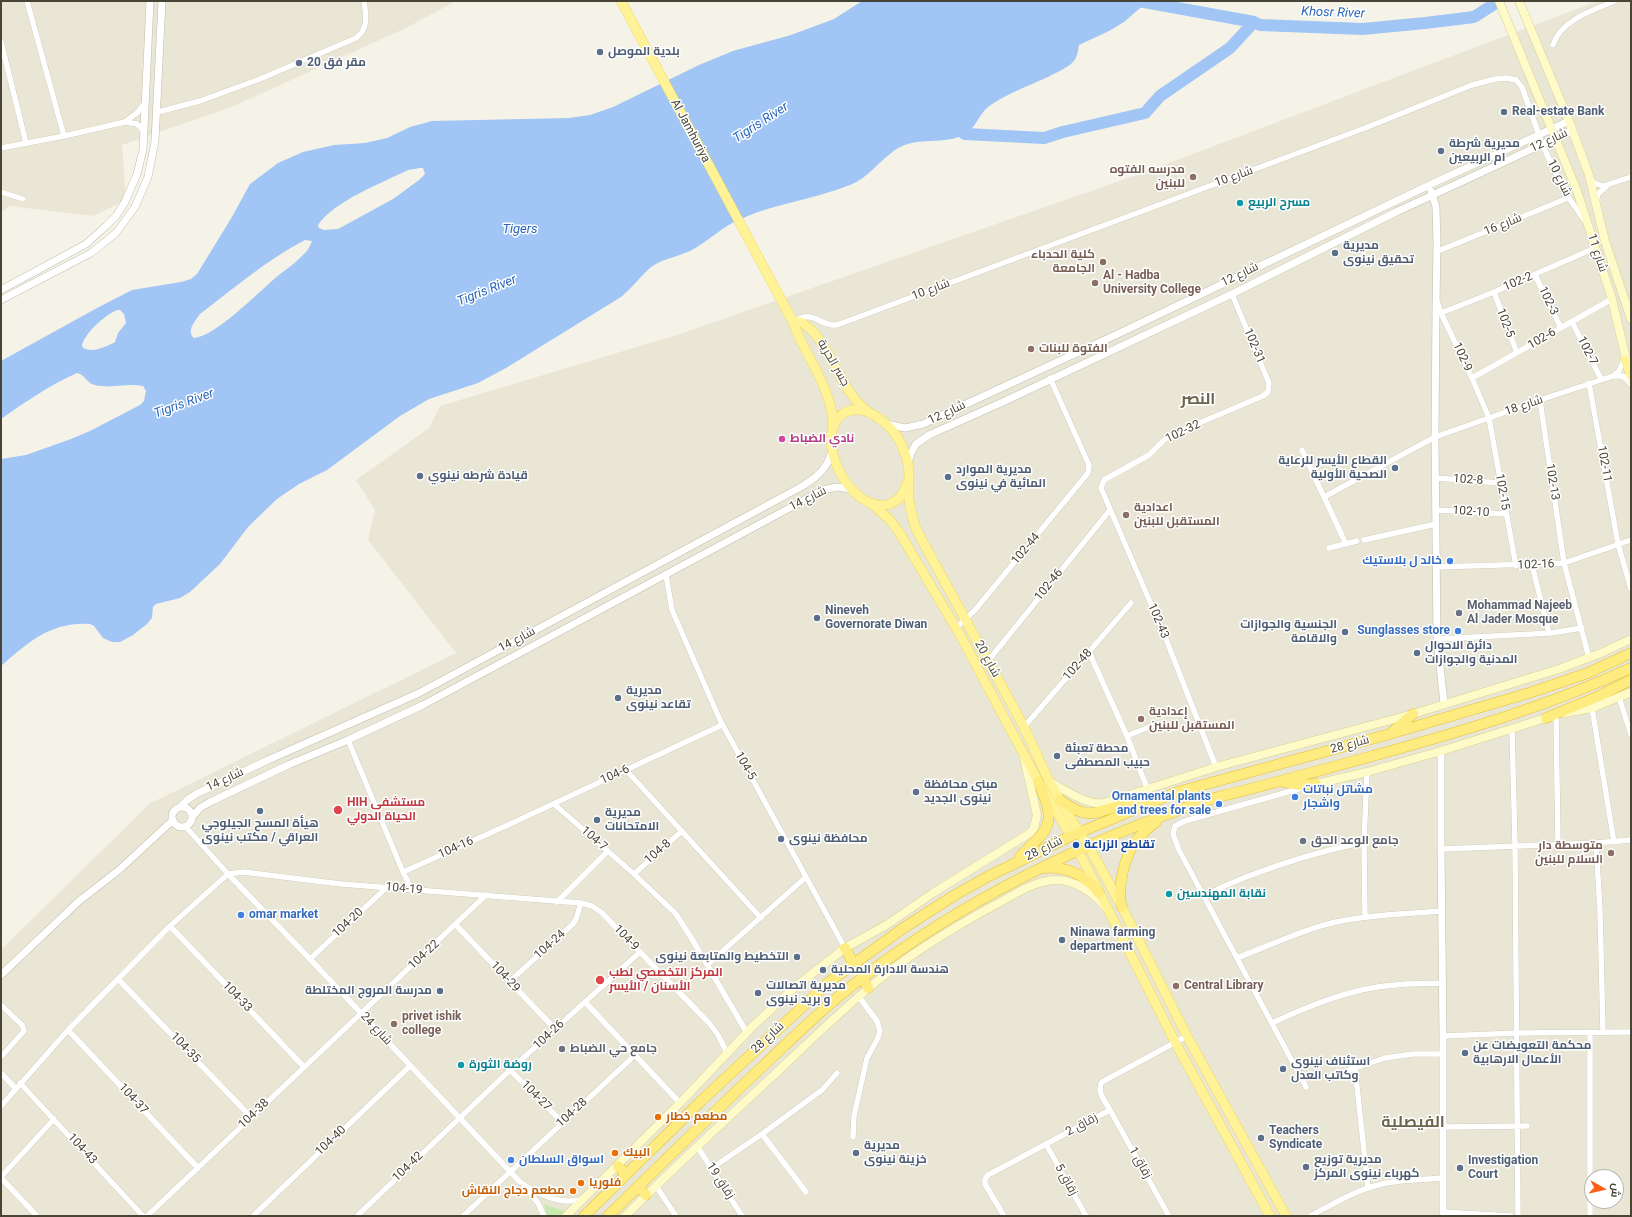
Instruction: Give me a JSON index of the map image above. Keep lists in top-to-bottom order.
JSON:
{
  "streets": {
    "highway": ["شارع 28"],
    "main road": [
      "Al Jamhuriya",
      "شارع 11",
      "جسر الحرية",
      "شارع 20"
    ],
    "street": [
      "شارع 12",
      "شارع 10",
      "شارع 16",
      "102-2",
      "102-3",
      "102-5",
      "102-6",
      "102-31",
      "102-7",
      "102-9",
      "شارع 18",
      "102-32",
      "102-11",
      "102-8",
      "102-13",
      "102-15",
      "شارع 14",
      "102-10",
      "102-44",
      "102-16",
      "102-46",
      "102-43",
      "102-48",
      "104-5",
      "104-6",
      "104-7",
      "104-16",
      "104-8",
      "104-19",
      "104-20",
      "104-9",
      "104-24",
      "104-22",
      "104-29",
      "104-33",
      "شارع 24",
      "104-26",
      "104-35",
      "104-27",
      "104-37",
      "104-28",
      "104-38",
      "زقاق 2",
      "104-40",
      "104-43",
      "زقاق 1",
      "104-42",
      "زقاق 5",
      "زقاق 19"
    ]
  },
  "crossings": [
    ["Al Jamhuriya", "جسر الحرية"],
    ["شارع 12", "شارع 10"],
    ["شارع 12", "شارع 11"],
    ["شارع 12", "102-31"],
    ["شارع 12", "جسر الحرية"],
    ["شارع 12", "شارع 14"],
    ["شارع 12", "102-44"],
    ["شارع 12", "شارع 20"],
    ["شارع 10", "شارع 16"],
    ["شارع 10", "شارع 11"],
    ["شارع 10", "جسر الحرية"],
    ["شارع 11", "102-2"],
    ["شارع 11", "102-6"],
    ["102-2", "102-3"],
    ["102-2", "102-5"],
    ["102-2", "102-9"],
    ["102-3", "102-6"],
    ["102-5", "102-6"],
    ["102-6", "102-7"],
    ["102-6", "102-9"],
    ["102-31", "102-32"],
    ["102-7", "شارع 18"],
    ["102-9", "شارع 18"],
    ["102-9", "102-15"],
    ["جسر الحرية", "شارع 14"],
    ["جسر الحرية", "شارع 20"],
    ["شارع 18", "102-11"],
    ["شارع 18", "102-13"],
    ["شارع 18", "102-15"],
    ["102-32", "102-43"],
    ["102-11", "102-16"],
    ["102-8", "102-15"],
    ["102-13", "102-16"],
    ["102-15", "102-10"],
    ["102-15", "102-16"],
    ["شارع 14", "شارع 20"],
    ["شارع 14", "104-5"],
    ["شارع 14", "شارع 24"],
    ["102-44", "شارع 20"],
    ["102-46", "102-43"],
    ["102-46", "شارع 20"],
    ["شارع 20", "102-48"],
    ["شارع 20", "شارع 28"],
    ["104-5", "104-6"],
    ["104-6", "104-7"],
    ["104-6", "104-16"],
    ["104-7", "104-8"],
    ["104-19", "104-20"],
    ["104-19", "104-9"],
    ["104-19", "104-24"],
    ["104-19", "104-22"],
    ["104-19", "شارع 24"],
    ["104-20", "شارع 24"],
    ["104-9", "104-24"],
    ["104-9", "104-26"],
    ["104-24", "104-29"],
    ["104-22", "104-29"],
    ["104-22", "شارع 24"],
    ["104-22", "104-38"],
    ["104-29", "104-26"],
    ["104-33", "104-38"],
    ["شارع 24", "104-26"],
    ["شارع 24", "104-28"],
    ["شارع 24", "104-38"],
    ["شارع 24", "104-40"],
    ["شارع 24", "104-42"],
    ["104-26", "104-27"],
    ["104-26", "104-42"],
    ["104-35", "104-38"],
    ["104-27", "104-28"],
    ["104-37", "104-38"],
    ["زقاق 2", "زقاق 1"],
    ["زقاق 2", "زقاق 5"]
  ],
  "districts": ["النصر", "الفيصلية"],
  "water": ["Khosr River", "Tigris River", "Tigers"],
  "places": [
    "بلدية الموصل",
    "مقر فق 20",
    "Real-estate Bank",
    "مديرية شرطة ام الربيعين",
    "مدرسه الفتوه للبنين",
    "مسرح الربيع",
    "مديرية تحقيق نينوى",
    "كلية الحدباء الجامعة",
    "Al - Hadba University College",
    "الفتوة للبنات",
    "نادي الضباط",
    "القطاع الأيسر للرعاية الصحية الأولية",
    "قيادة شرطه نينوي",
    "مديرية الموارد المائية في نينوى",
    "اعدادية المستقبل للبنين",
    "خالد ل بلاستيك",
    "Mohammad Najeeb Al Jader Mosque",
    "Nineveh Governorate Diwan",
    "Sunglasses store",
    "الجنسية والجوازات والاقامة",
    "دائرة الاحوال المدنية والجوازات",
    "مديرية تقاعد نينوى",
    "إعدادية المستقبل للبنين",
    "محطة تعبئة حبيب المصطفى",
    "مبنى محافظة نينوى الجديد",
    "مشاتل نباتات واشجار",
    "Ornamental plants and trees for sale",
    "HIH مستشفى الحياة الدولي",
    "هيأة المسح الجيلوجي العراقي / مكتب نينوى",
    "مديرية الامتحانات",
    "محافظة نينوى",
    "جامع الوعد الحق",
    "تقاطع الزراعة",
    "متوسطة دار السلام للبنين",
    "نقابة المهندسين",
    "omar market",
    "Ninawa farming department",
    "التخطيط والمتابعة نينوى",
    "هندسة الادارة المحلية",
    "المركز التخصصي لطب الأسنان / الأيسر",
    "Central Library",
    "مدرسة المروج المختلطة",
    "مديرية اتصالات و بريد نينوى",
    "privet ishik college",
    "جامع حي الضباط",
    "محكمة التعويضات عن الأعمال الارهابية",
    "روضة الثورة",
    "استئناف نينوى وكاتب العدل",
    "مطعم خطار",
    "Teachers Syndicate",
    "البيك",
    "مديرية خزينة نينوى",
    "اسواق السلطان",
    "مديرية توزيع كهرباء نينوى المركز",
    "Investigation Court",
    "فلوريا",
    "مطعم دجاج النقاش"
  ],
  "north": "right"
}
